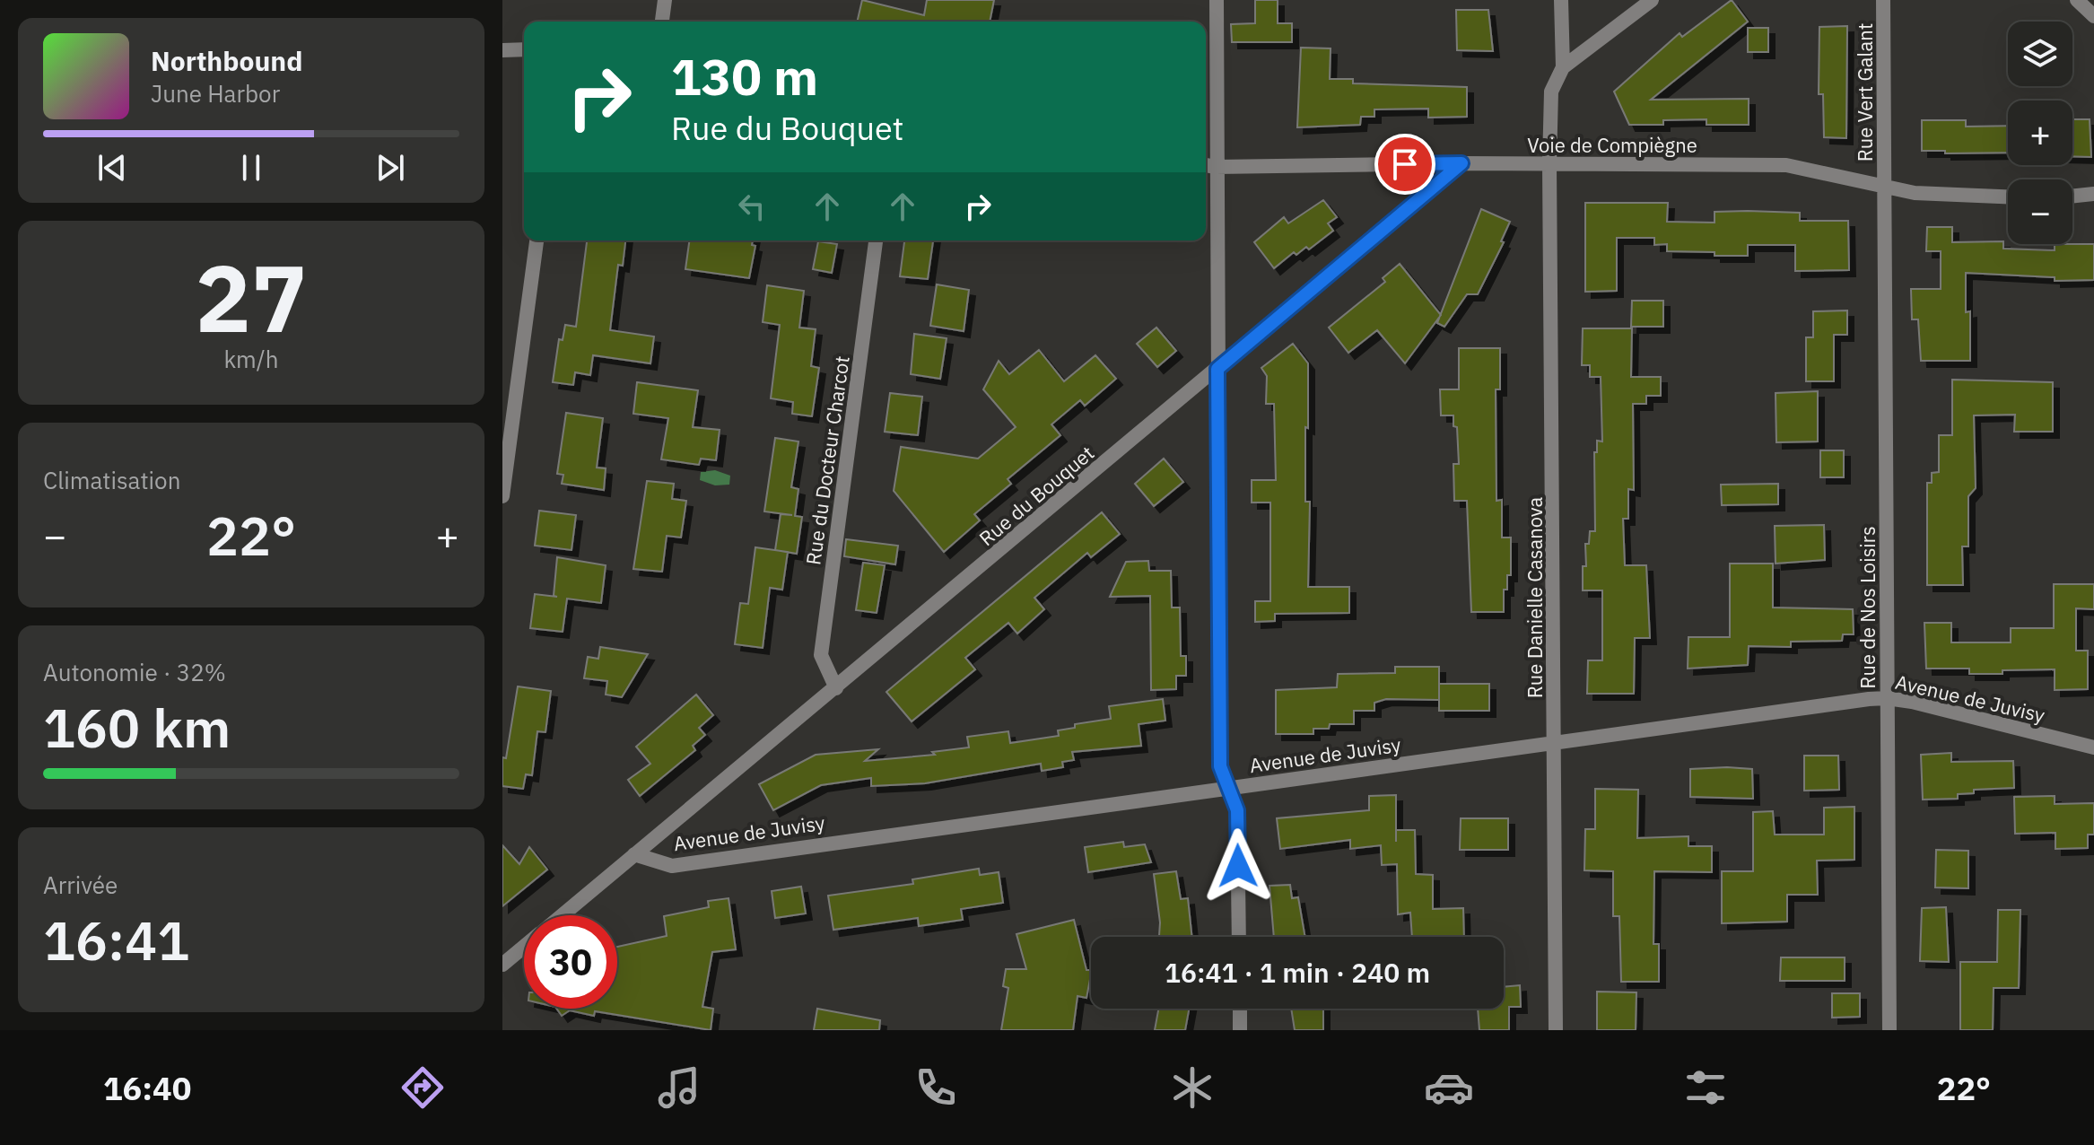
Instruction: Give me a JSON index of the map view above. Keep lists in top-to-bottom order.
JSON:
{
  "streets": {
    "street": [
      "Rue Vert Galant",
      "Voie de Compiègne",
      "Rue du Docteur Charcot",
      "Rue du Bouquet",
      "Rue Danielle Casanova",
      "Rue de Nos Loisirs",
      "Avenue de Juvisy"
    ]
  },
  "crossings": [
    ["Rue Vert Galant", "Voie de Compiègne"],
    ["Rue Vert Galant", "Rue de Nos Loisirs"],
    ["Voie de Compiègne", "Rue du Bouquet"],
    ["Voie de Compiègne", "Rue Danielle Casanova"],
    ["Voie de Compiègne", "Rue de Nos Loisirs"],
    ["Rue du Docteur Charcot", "Rue du Bouquet"],
    ["Rue du Bouquet", "Avenue de Juvisy"],
    ["Rue Danielle Casanova", "Avenue de Juvisy"],
    ["Rue de Nos Loisirs", "Avenue de Juvisy"]
  ],
  "page": {
    "map_buttons": ["+", "−"],
    "turn": ["130 m", "Rue du Bouquet"],
    "song": ["Northbound", "June Harbor"],
    "tile": [
      ["27", "km/h"],
      "Climatisation",
      ["Autonomie · 32%", "160 km"],
      ["Arrivée", "16:41"]
    ],
    "heat": ["−", "22°", "+"],
    "limit": "30",
    "trip": "16:41 · 1 min · 240 m",
    "tabs": ["16:40", "22°"]
  }
}
